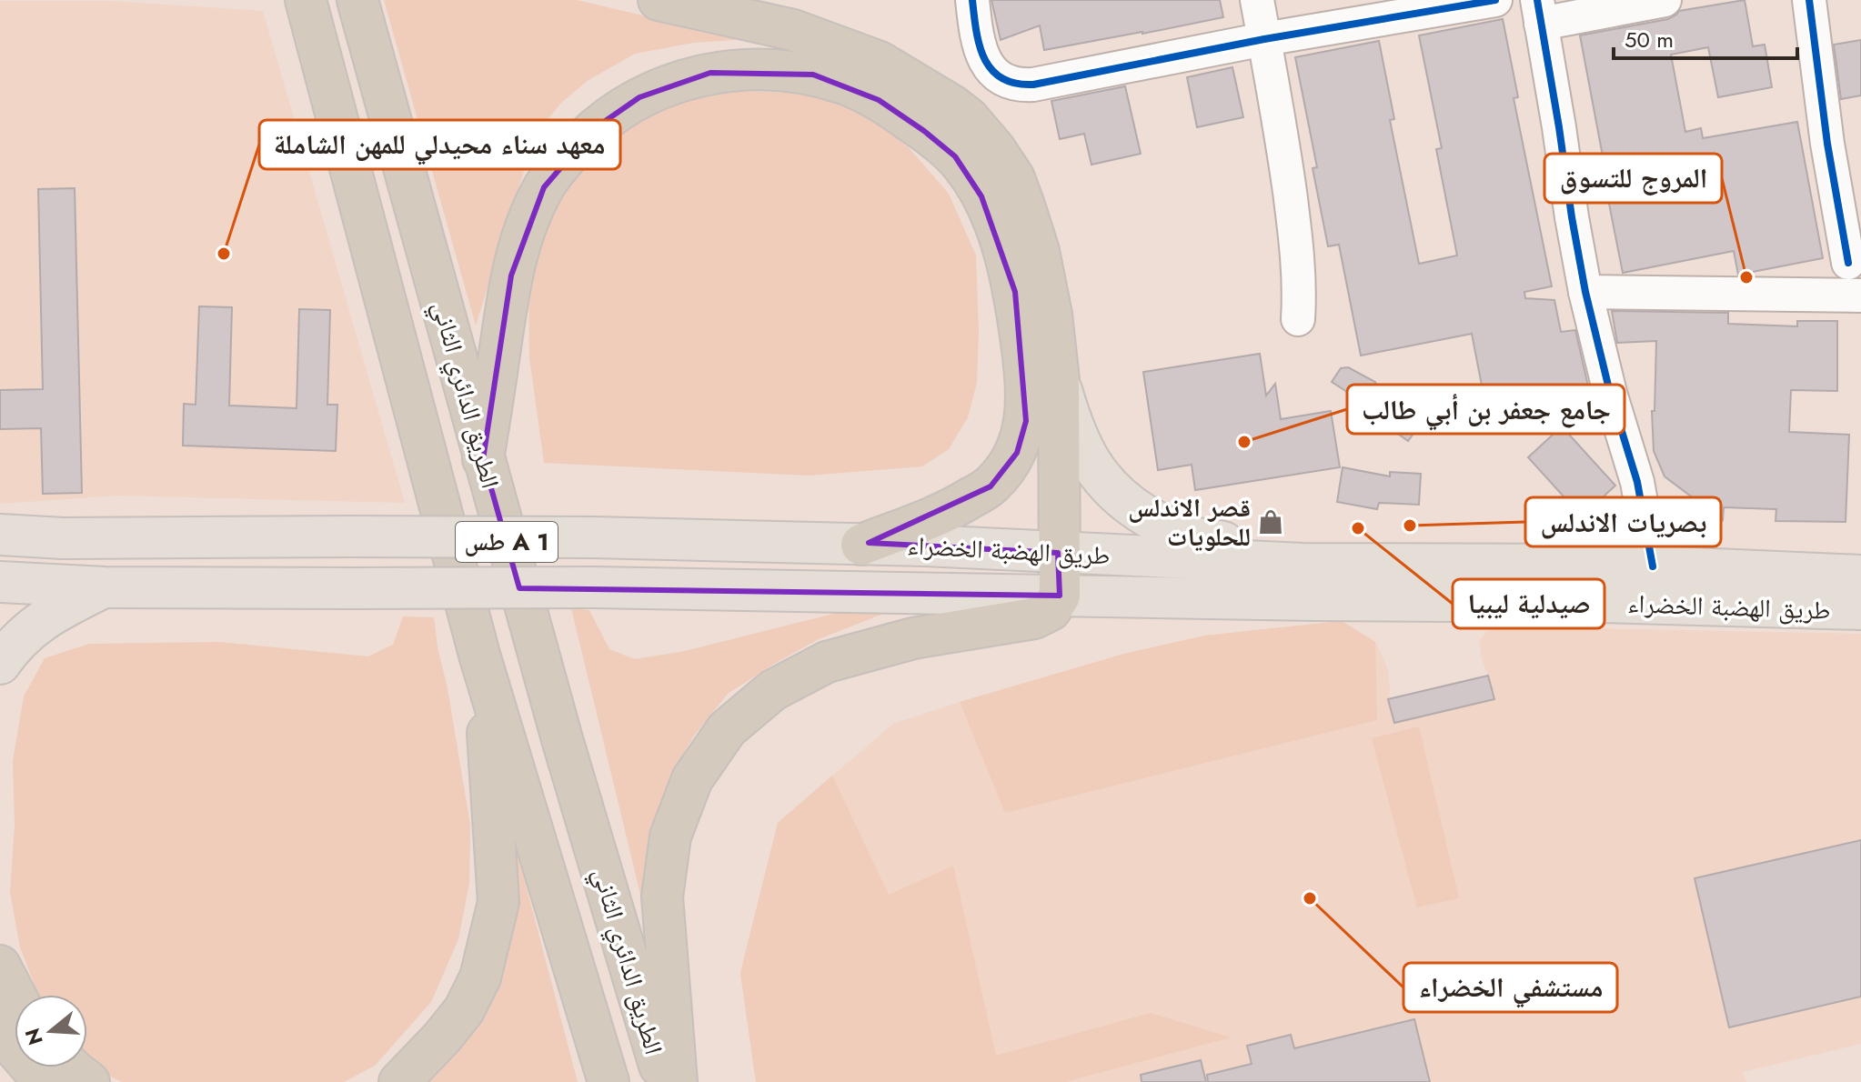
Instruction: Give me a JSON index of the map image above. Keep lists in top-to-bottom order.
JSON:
{
  "streets": {
    "highway": ["الطريق الدائري الثاني", "طس A 1"],
    "main road": ["طريق الهضبة الخضراء"]
  },
  "places": {
    "other": [
      "معهد سناء محيدلي للمهن الشاملة",
      "المروج للتسوق",
      "جامع جعفر بن أبي طالب",
      "بصريات الاندلس",
      "صيدلية ليبيا",
      "مستشفي الخضراء"
    ],
    "shop": ["قصر الاندلس للحلويات"]
  },
  "scale_bar": "50 m",
  "north": "left"
}
